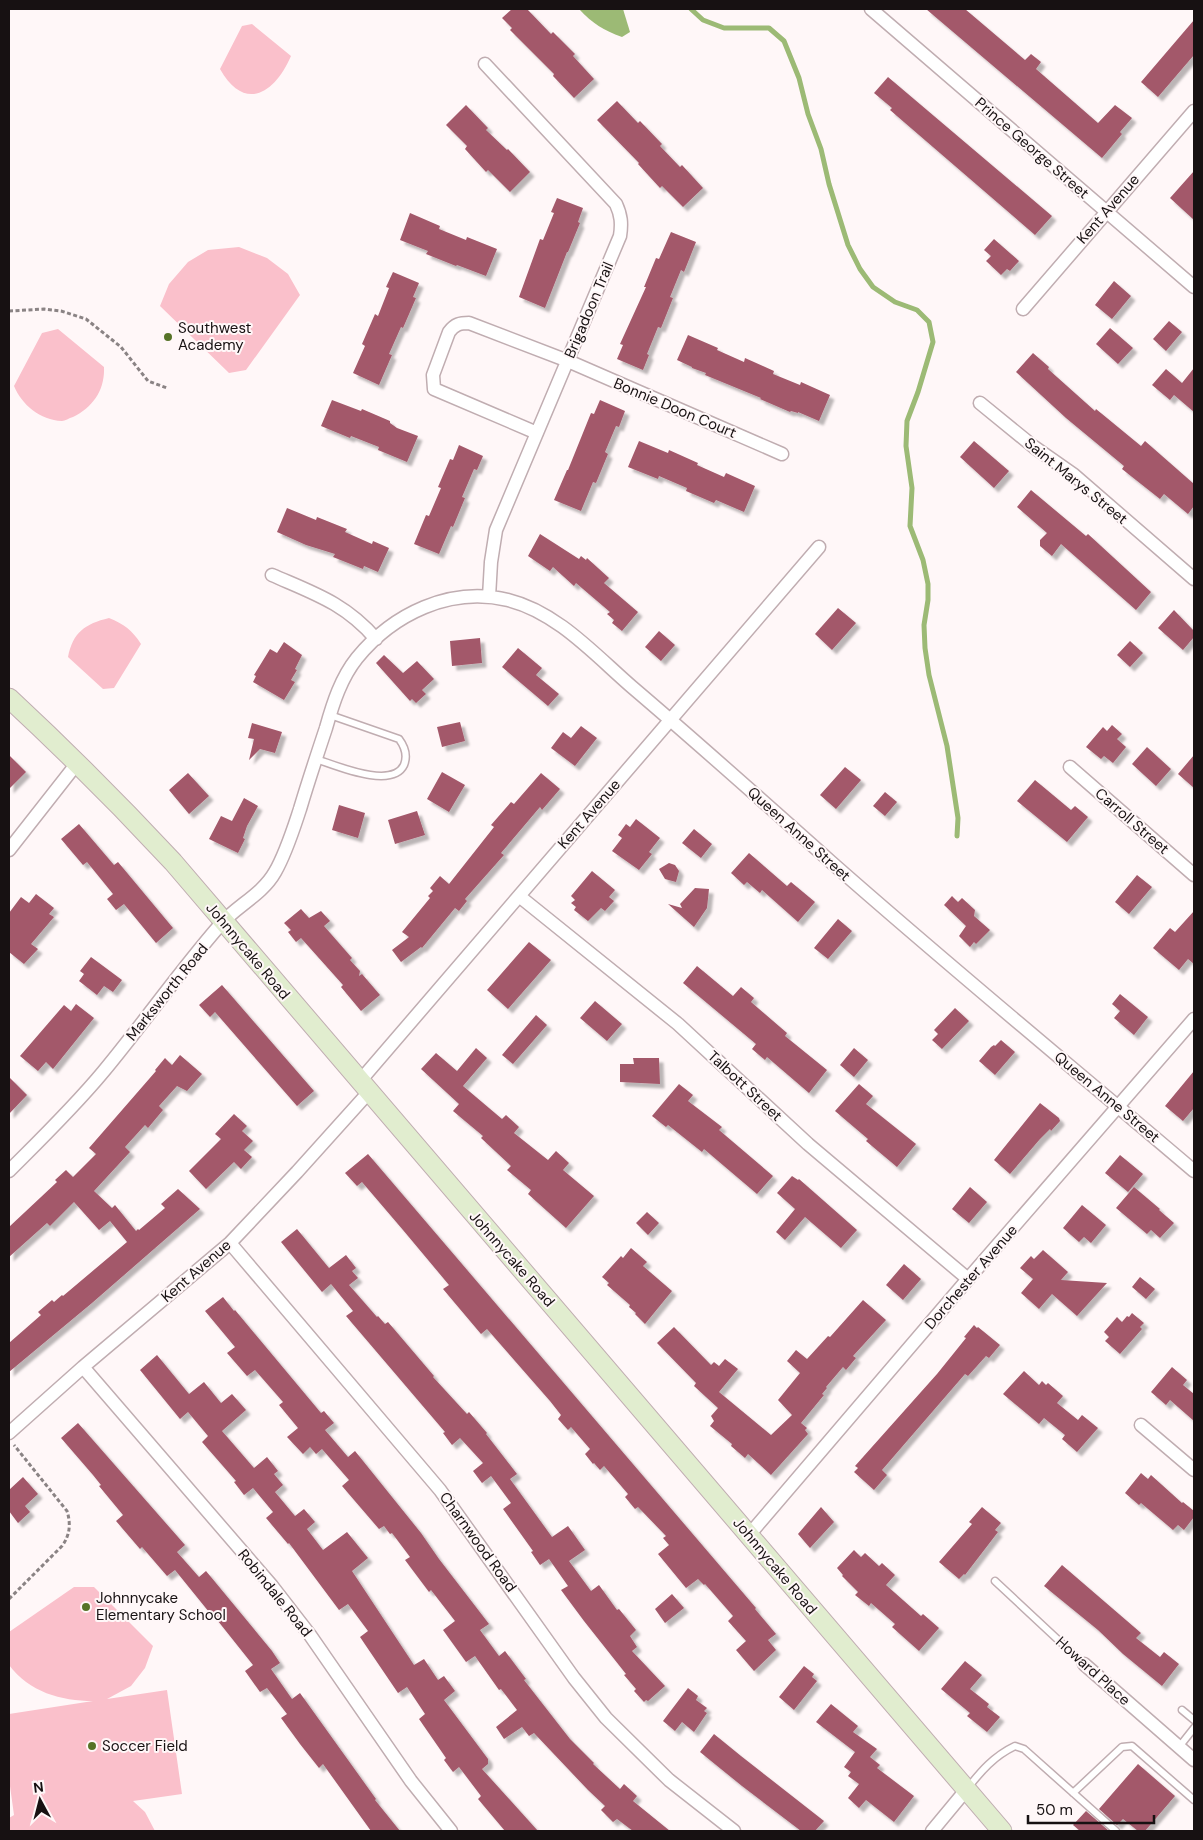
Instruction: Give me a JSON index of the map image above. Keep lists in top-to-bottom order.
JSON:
{
  "streets": {
    "main road": ["Johnnycake Road"],
    "street": [
      "Prince George Street",
      "Kent Avenue",
      "Brigadoon Trail",
      "Bonnie Doon Court",
      "Saint Marys Street",
      "Carroll Street",
      "Queen Anne Street",
      "Marksworth Road",
      "Talbott Street",
      "Dorchester Avenue",
      "Charnwood Road",
      "Robindale Road",
      "Howard Place"
    ]
  },
  "crossings": [
    ["Prince George Street", "Kent Avenue"],
    ["Kent Avenue", "Queen Anne Street"],
    ["Kent Avenue", "Johnnycake Road"],
    ["Kent Avenue", "Talbott Street"],
    ["Kent Avenue", "Charnwood Road"],
    ["Kent Avenue", "Robindale Road"],
    ["Brigadoon Trail", "Bonnie Doon Court"],
    ["Brigadoon Trail", "Queen Anne Street"],
    ["Queen Anne Street", "Marksworth Road"],
    ["Queen Anne Street", "Dorchester Avenue"],
    ["Johnnycake Road", "Marksworth Road"],
    ["Johnnycake Road", "Dorchester Avenue"],
    ["Talbott Street", "Dorchester Avenue"]
  ],
  "places": ["Southwest Academy", "Johnnycake Elementary School", "Soccer Field"],
  "scale_bar": "50 m",
  "north": "top"
}
